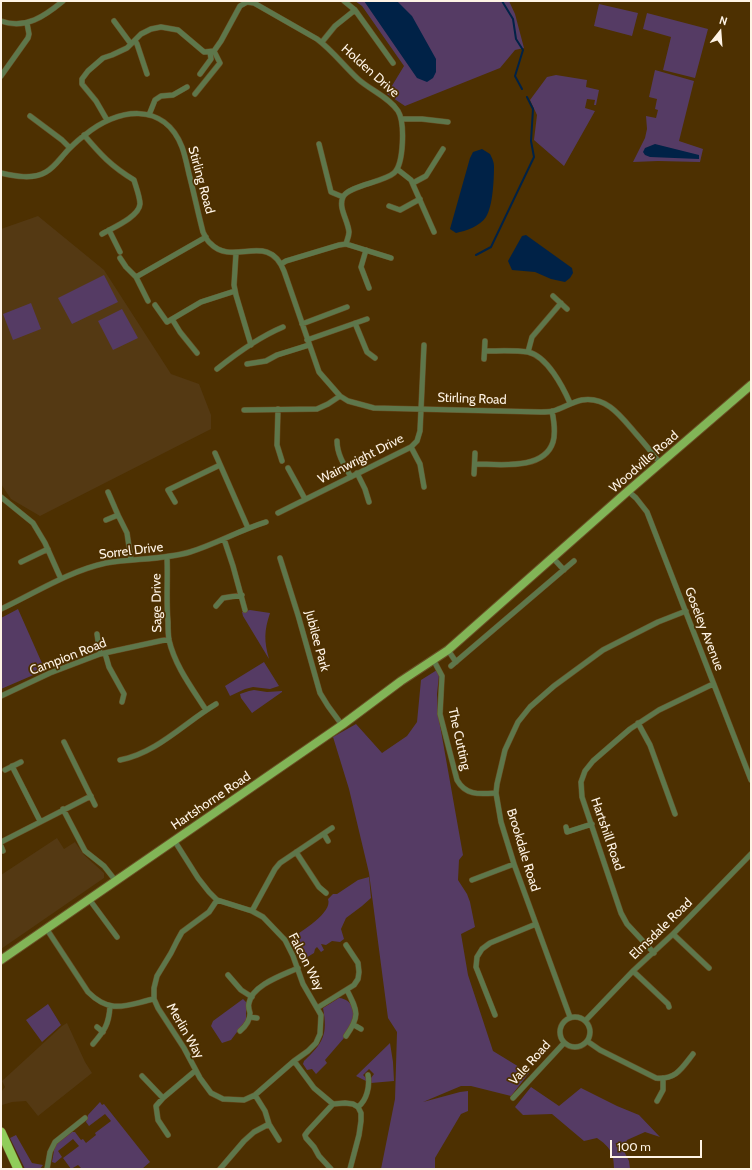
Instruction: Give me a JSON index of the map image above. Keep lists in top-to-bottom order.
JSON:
{
  "streets": {
    "main road": ["Woodville Road", "Hartshorne Road"],
    "street": [
      "Holden Drive",
      "Stirling Road",
      "Wainwright Drive",
      "Sorrel Drive",
      "Sage Drive",
      "Goseley Avenue",
      "Jubilee Park",
      "Campion Road",
      "The Cutting",
      "Hartshill Road",
      "Brookdale Road",
      "Elmsdale Road",
      "Falcon Way",
      "Merlin Way",
      "Vale Road"
    ]
  },
  "crossings": [
    ["Stirling Road", "Wainwright Drive"],
    ["Stirling Road", "Woodville Road"],
    ["Woodville Road", "Goseley Avenue"],
    ["Woodville Road", "The Cutting"],
    ["Woodville Road", "Hartshorne Road"],
    ["Sorrel Drive", "Sage Drive"],
    ["Sage Drive", "Campion Road"],
    ["Goseley Avenue", "Hartshill Road"],
    ["Goseley Avenue", "Brookdale Road"],
    ["Jubilee Park", "Hartshorne Road"],
    ["The Cutting", "Hartshorne Road"],
    ["The Cutting", "Brookdale Road"],
    ["Hartshill Road", "Elmsdale Road"],
    ["Brookdale Road", "Elmsdale Road"],
    ["Brookdale Road", "Vale Road"],
    ["Elmsdale Road", "Vale Road"],
    ["Falcon Way", "Merlin Way"]
  ],
  "scale_bar": "100 m",
  "north": "top"
}
